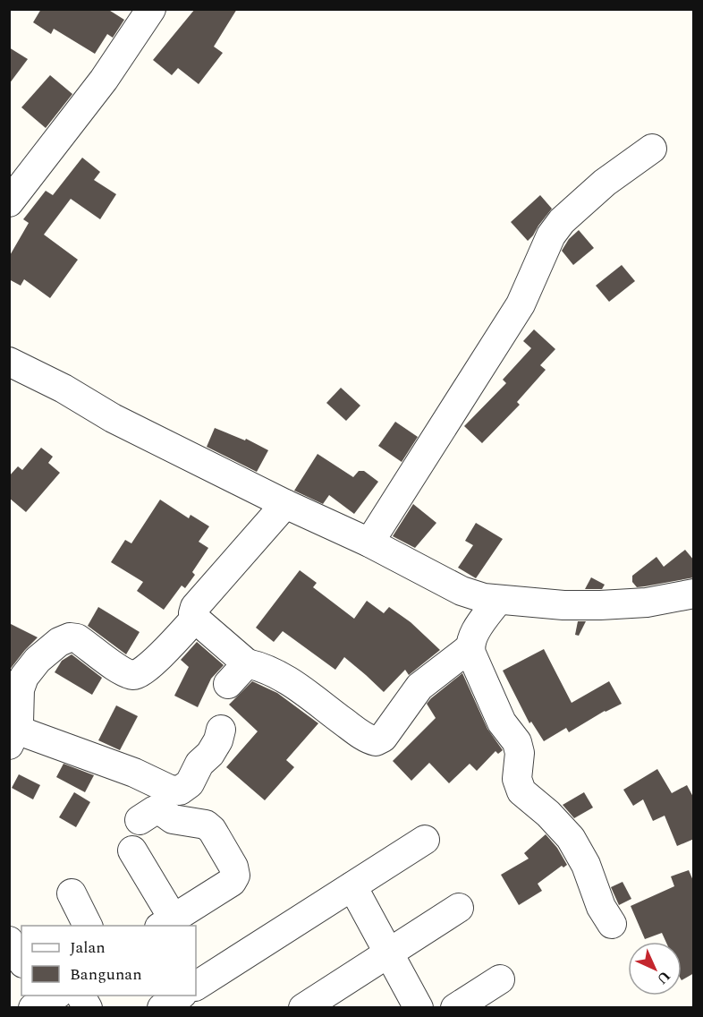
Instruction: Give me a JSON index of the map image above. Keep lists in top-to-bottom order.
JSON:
{
  "legend": ["Jalan", "Bangunan"],
  "north": "bottom right"
}
